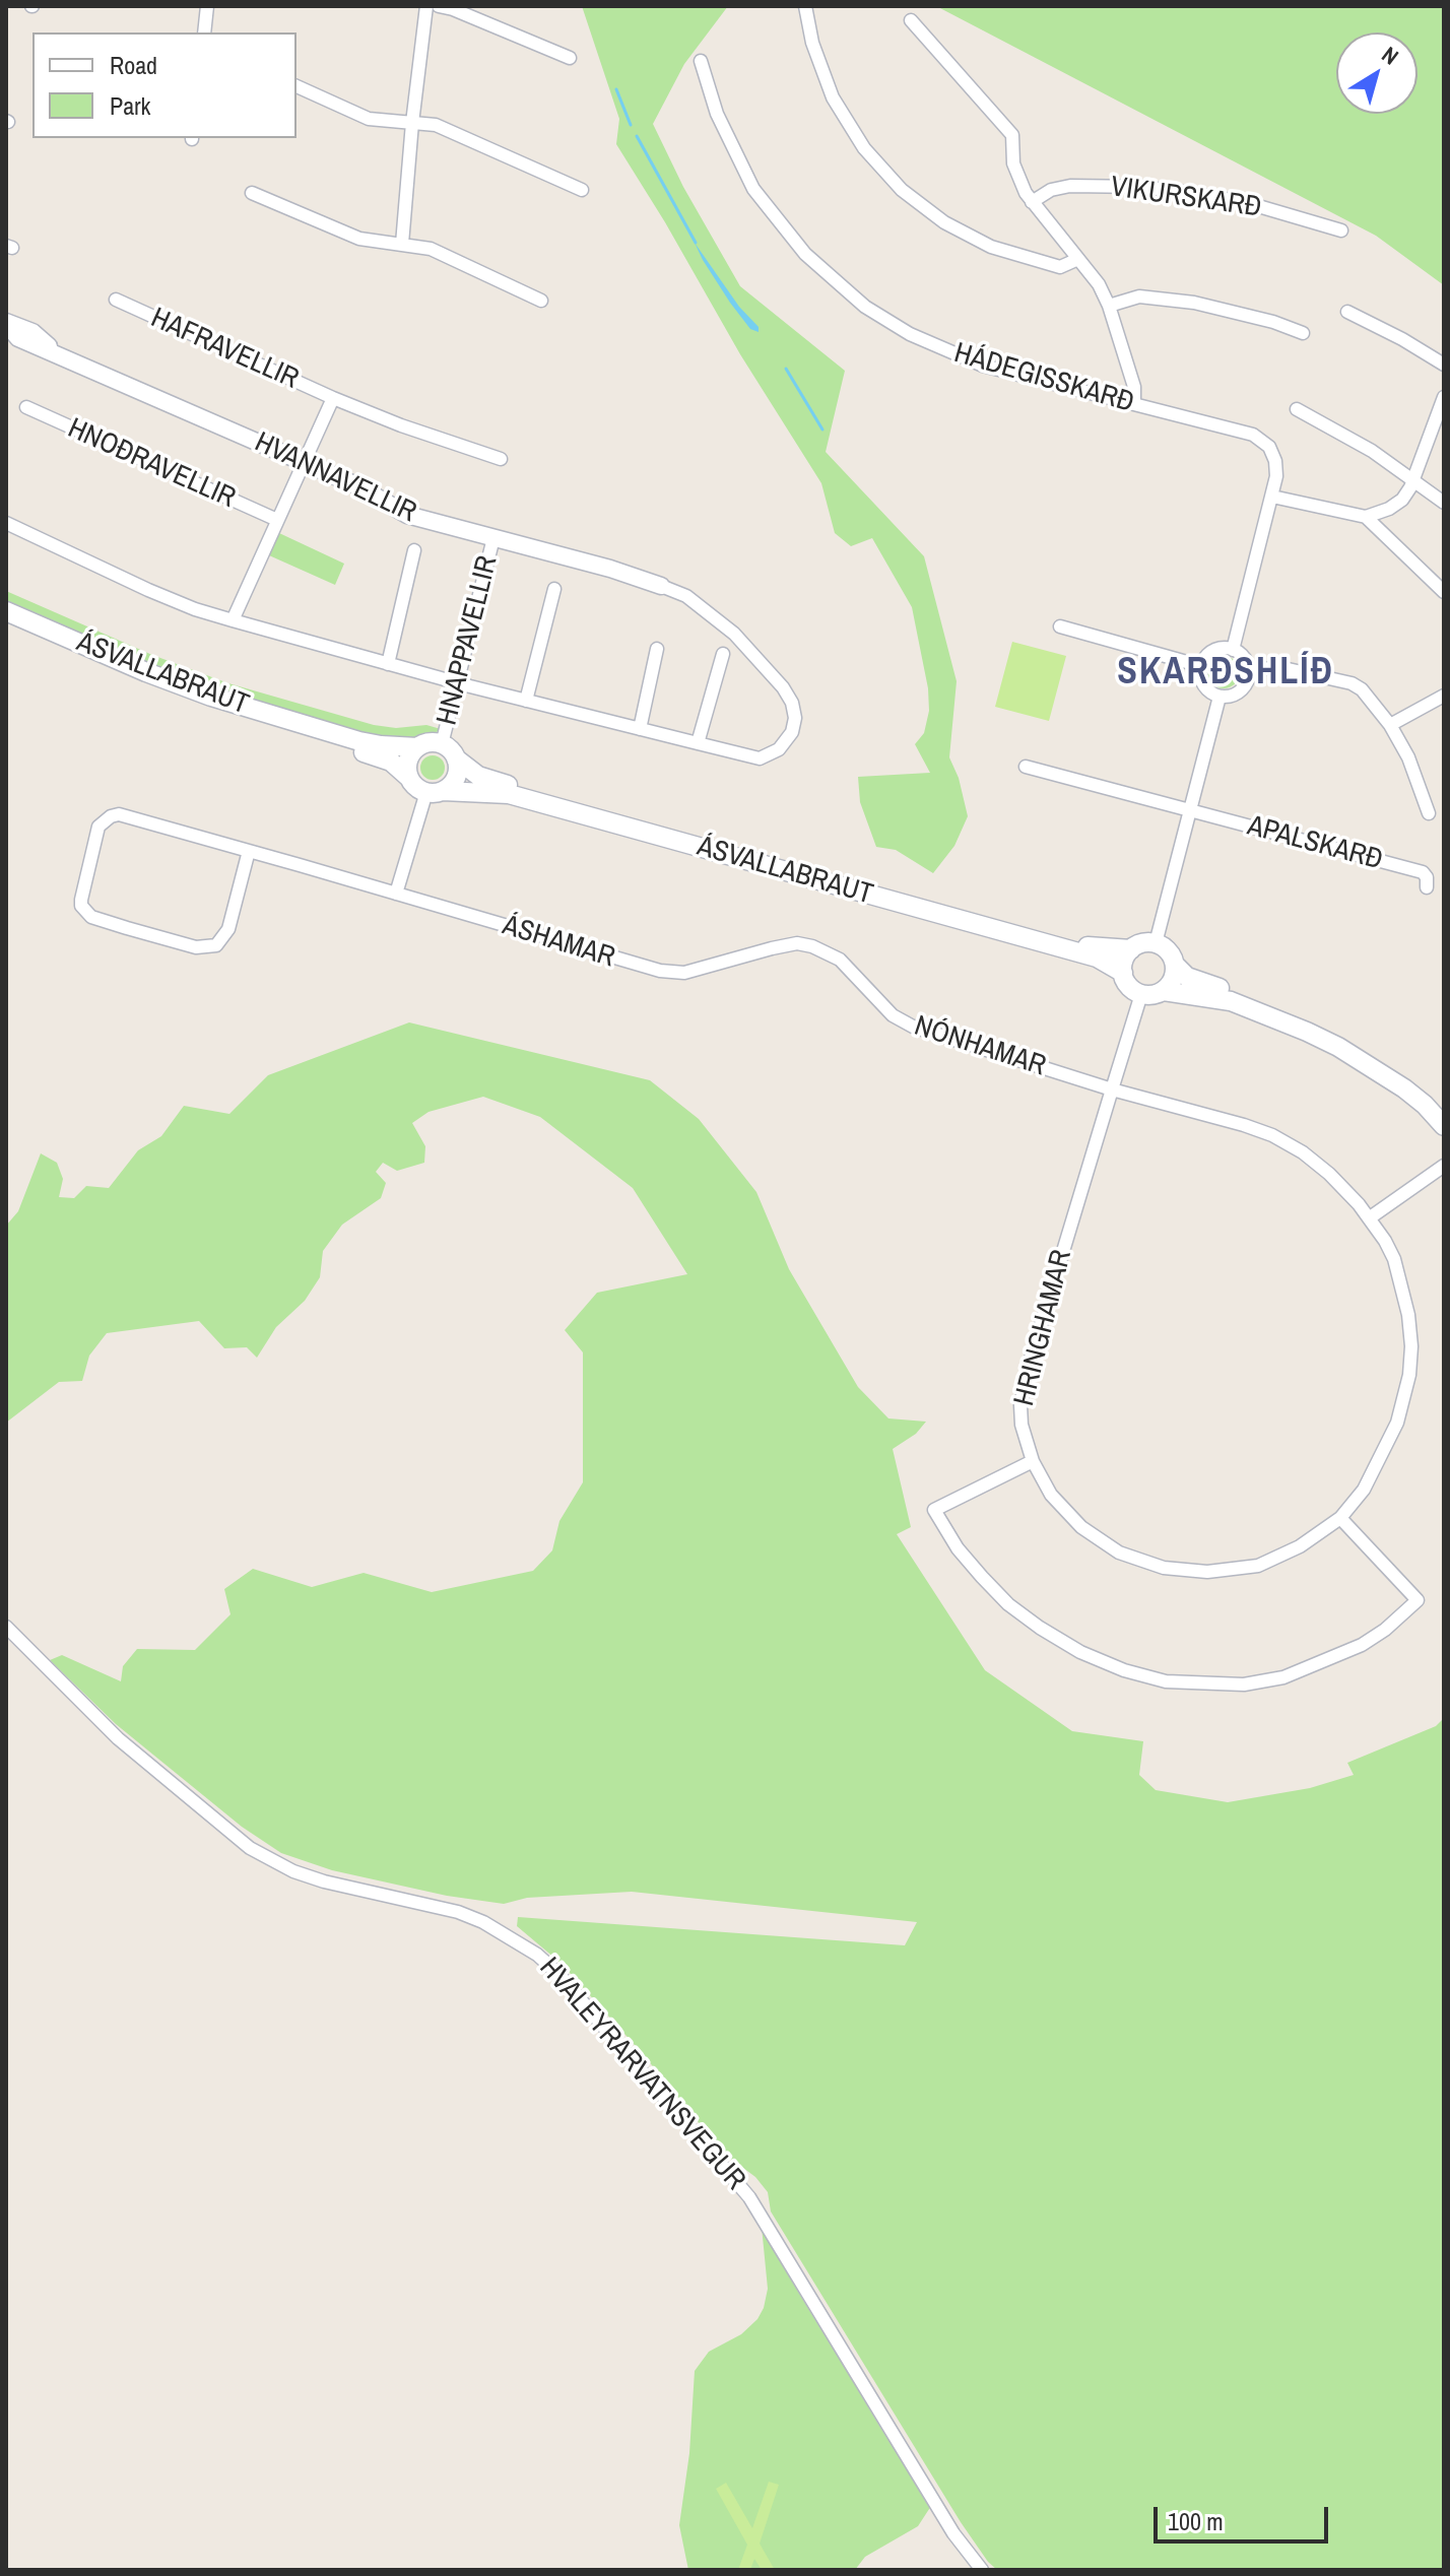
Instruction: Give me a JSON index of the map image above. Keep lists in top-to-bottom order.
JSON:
{
  "streets": {
    "main road": ["ÁSVALLABRAUT"],
    "street": [
      "VIKURSKARÐ",
      "HAFRAVELLIR",
      "HÁDEGISSKARÐ",
      "HNOÐRAVELLIR",
      "HVANNAVELLIR",
      "HNAPPAVELLIR",
      "APALSKARÐ",
      "ÁSHAMAR",
      "NÓNHAMAR",
      "HRINGHAMAR",
      "HVALEYRARVATNSVEGUR"
    ]
  },
  "crossings": [
    ["HAFRAVELLIR", "HVANNAVELLIR"],
    ["HVANNAVELLIR", "HNAPPAVELLIR"],
    ["HNAPPAVELLIR", "ÁSVALLABRAUT"],
    ["ÁSVALLABRAUT", "HRINGHAMAR"],
    ["ÁSHAMAR", "NÓNHAMAR"],
    ["NÓNHAMAR", "HRINGHAMAR"]
  ],
  "districts": ["SKARÐSHLÍÐ"],
  "legend": ["Road", "Park"],
  "scale_bar": "100 m",
  "north": "top right"
}
